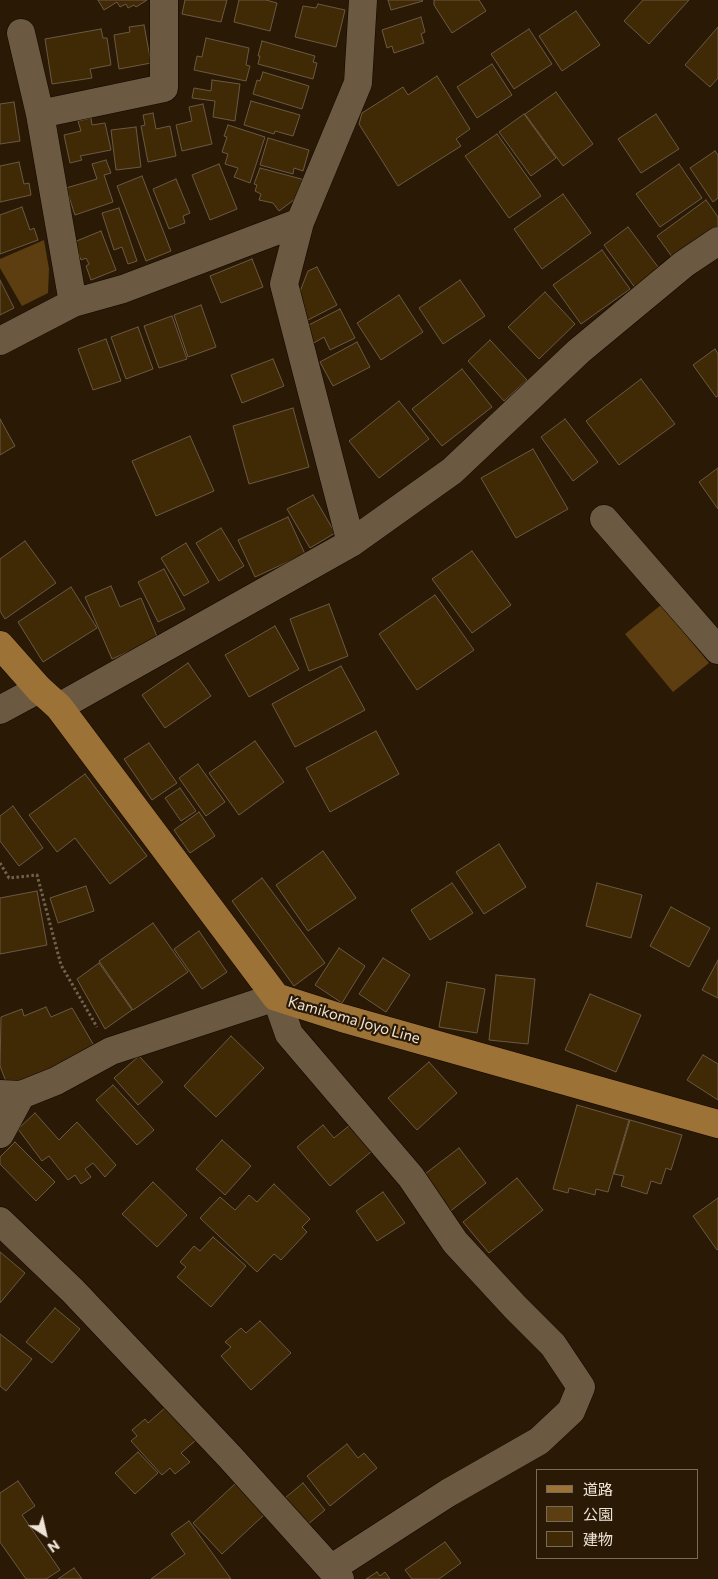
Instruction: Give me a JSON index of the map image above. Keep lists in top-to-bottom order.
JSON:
{
  "streets": {
    "main road": ["Kamikoma Joyo Line"]
  },
  "legend": ["道路", "公園", "建物"],
  "north": "bottom right"
}
